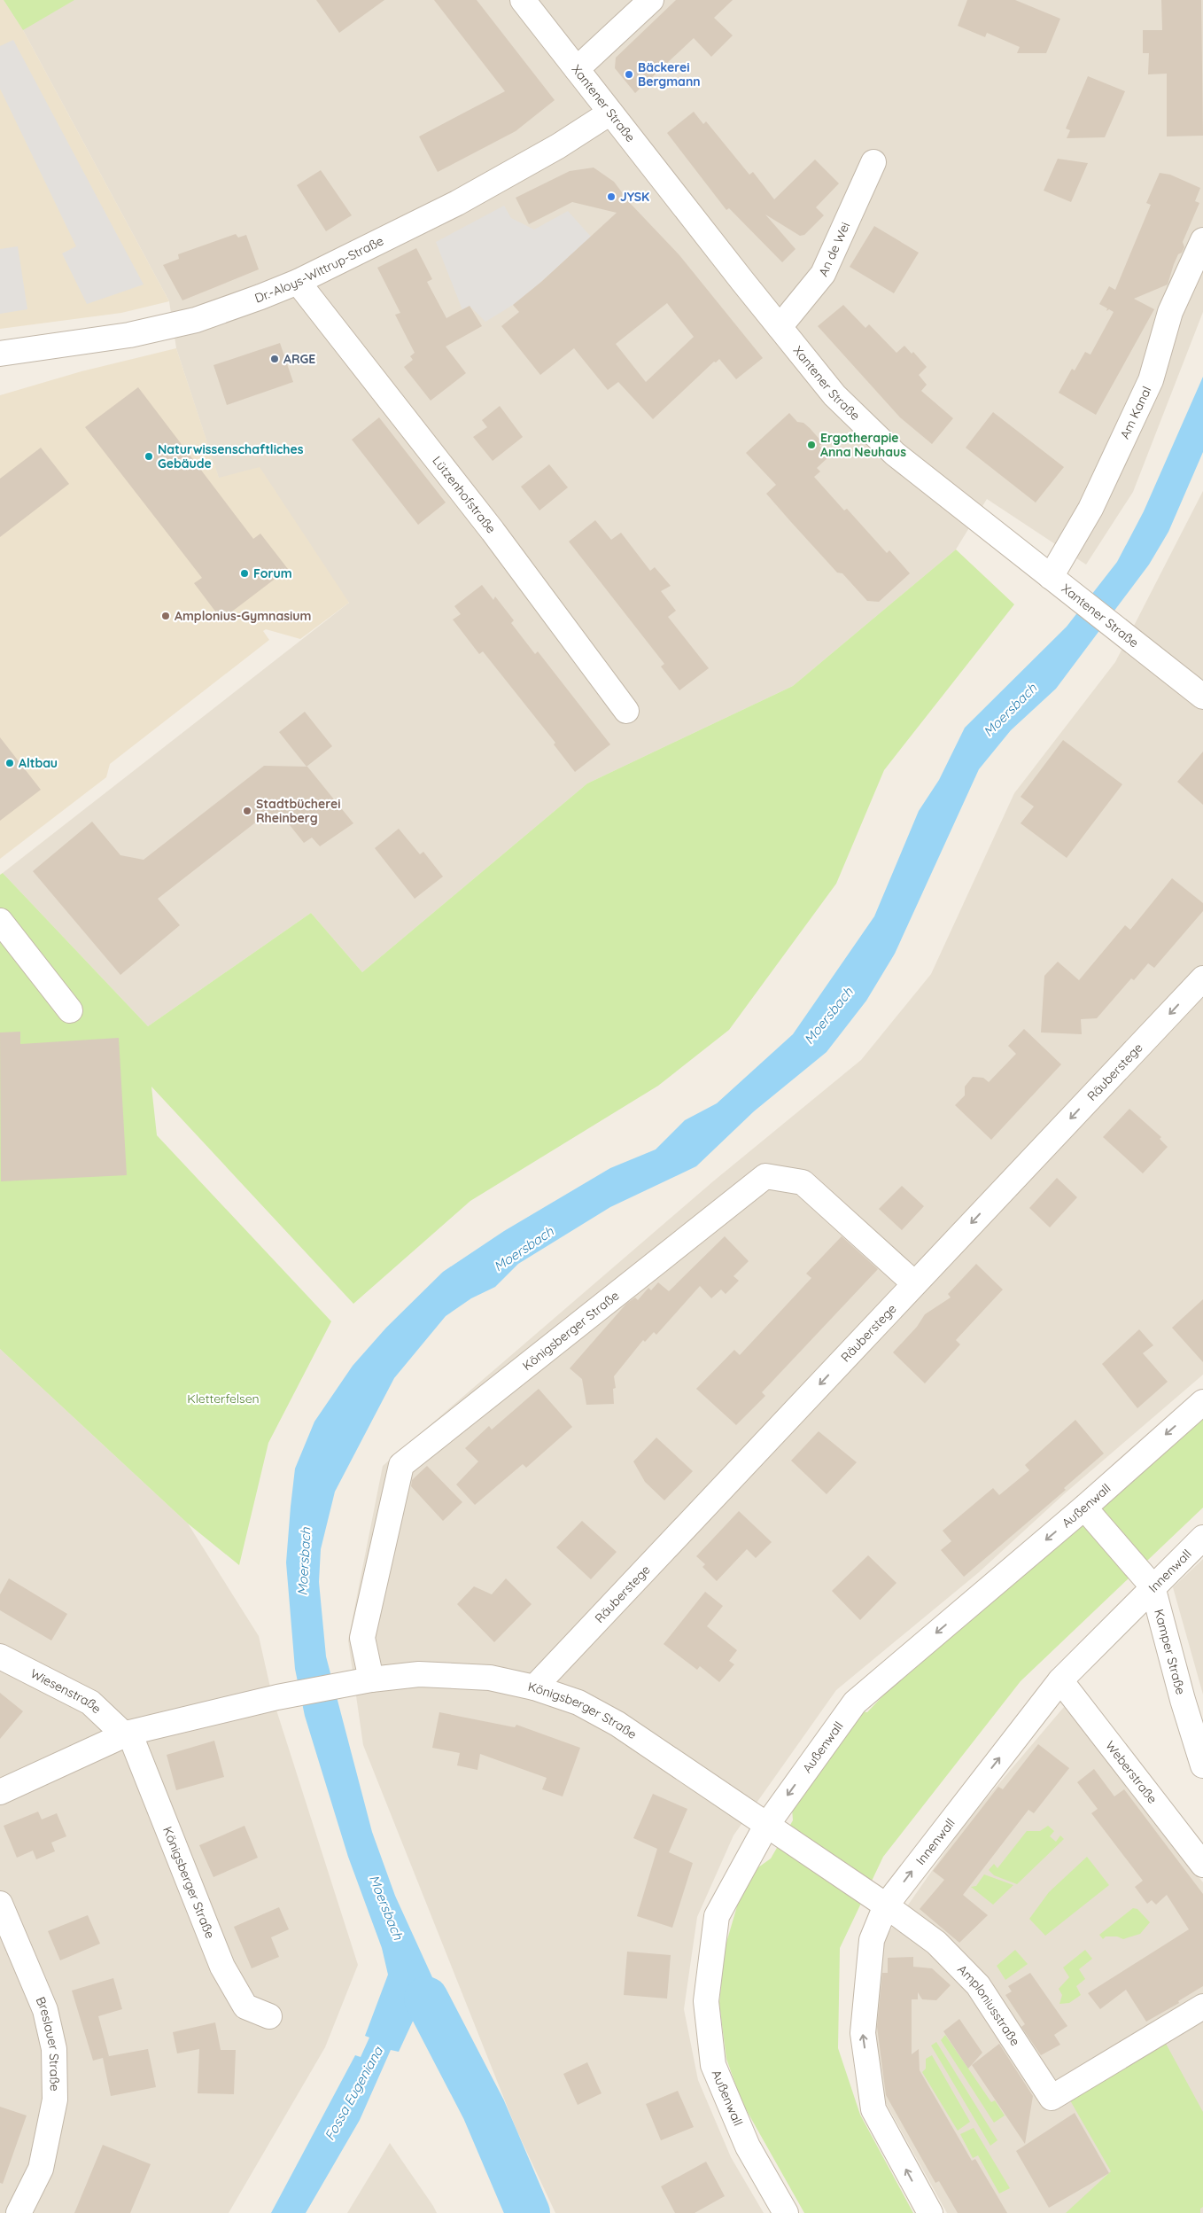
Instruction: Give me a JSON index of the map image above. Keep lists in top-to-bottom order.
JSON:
{
  "streets": {
    "street": [
      "Xantener Straße",
      "An de Wei",
      "Dr.-Aloys-Wittrup-Straße",
      "Am Kanal",
      "Lützenhofstraße",
      "Räuberstege",
      "Königsberger Straße",
      "Außenwall",
      "Innenwall",
      "Kamper Straße",
      "Wiesenstraße",
      "Weberstraße",
      "Amploniusstraße",
      "Breslauer Straße"
    ]
  },
  "crossings": [
    ["Xantener Straße", "An de Wei"],
    ["Xantener Straße", "Dr.-Aloys-Wittrup-Straße"],
    ["Xantener Straße", "Am Kanal"],
    ["Dr.-Aloys-Wittrup-Straße", "Lützenhofstraße"],
    ["Räuberstege", "Königsberger Straße"],
    ["Königsberger Straße", "Außenwall"],
    ["Königsberger Straße", "Wiesenstraße"],
    ["Königsberger Straße", "Amploniusstraße"],
    ["Außenwall", "Kamper Straße"],
    ["Außenwall", "Amploniusstraße"],
    ["Innenwall", "Kamper Straße"],
    ["Innenwall", "Weberstraße"],
    ["Innenwall", "Amploniusstraße"]
  ],
  "one_way": ["Räuberstege", "Außenwall", "Innenwall"],
  "water": ["Moersbach", "Fossa Eugeniana"],
  "parks": ["Kletterfelsen"],
  "places": [
    "Bäckerei Bergmann",
    "JYSK",
    "ARGE",
    "Ergotherapie Anna Neuhaus",
    "Naturwissenschaftliches Gebäude",
    "Forum",
    "Amplonius-Gymnasium",
    "Altbau",
    "Stadtbücherei Rheinberg"
  ]
}
